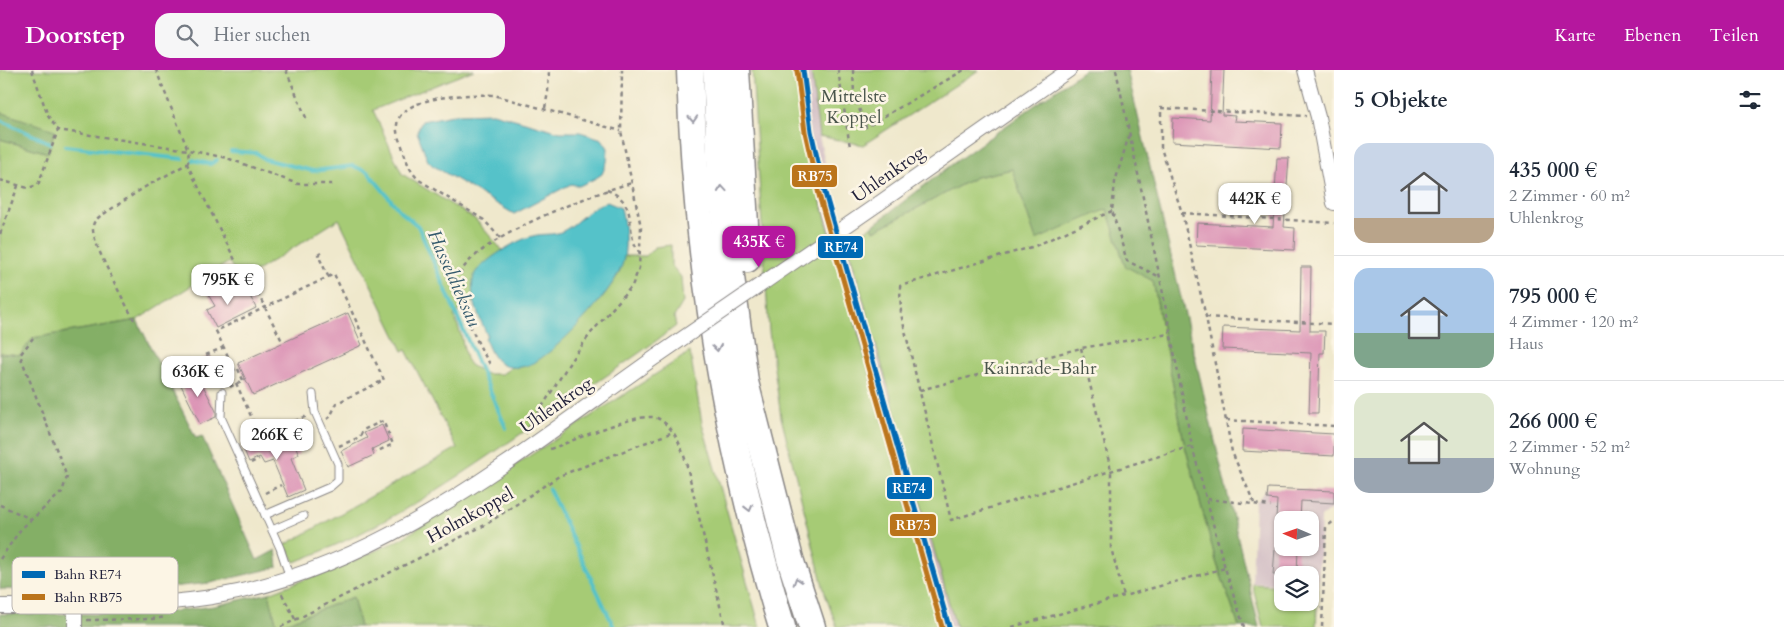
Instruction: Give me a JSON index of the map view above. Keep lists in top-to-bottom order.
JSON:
{
  "streets": {
    "street": ["Uhlenkrog"],
    "path": ["Holmkoppel"]
  },
  "water": ["Hasseldieksau"],
  "parks": ["Mittelste Koppel", "Kainrade-Bahr"],
  "lines": ["rail line RE74", "rail line RB75"],
  "legend": ["Bahn RE74", "Bahn RB75"],
  "north": "left",
  "page": {
    "header": "Doorstep",
    "search": "Hier suchen",
    "nav": ["Karte", "Ebenen", "Teilen"],
    "heading": "5 Objekte",
    "list": [
      {
        "name": "435 000 €",
        "note": "2 Zimmer · 60 m² · Uhlenkrog"
      },
      {
        "name": "795 000 €",
        "note": "4 Zimmer · 120 m² · Haus"
      },
      {
        "name": "266 000 €",
        "note": "2 Zimmer · 52 m² · Wohnung"
      }
    ],
    "price": [
      "442K €",
      "435K €",
      "795K €",
      "636K €",
      "266K €"
    ]
  }
}
